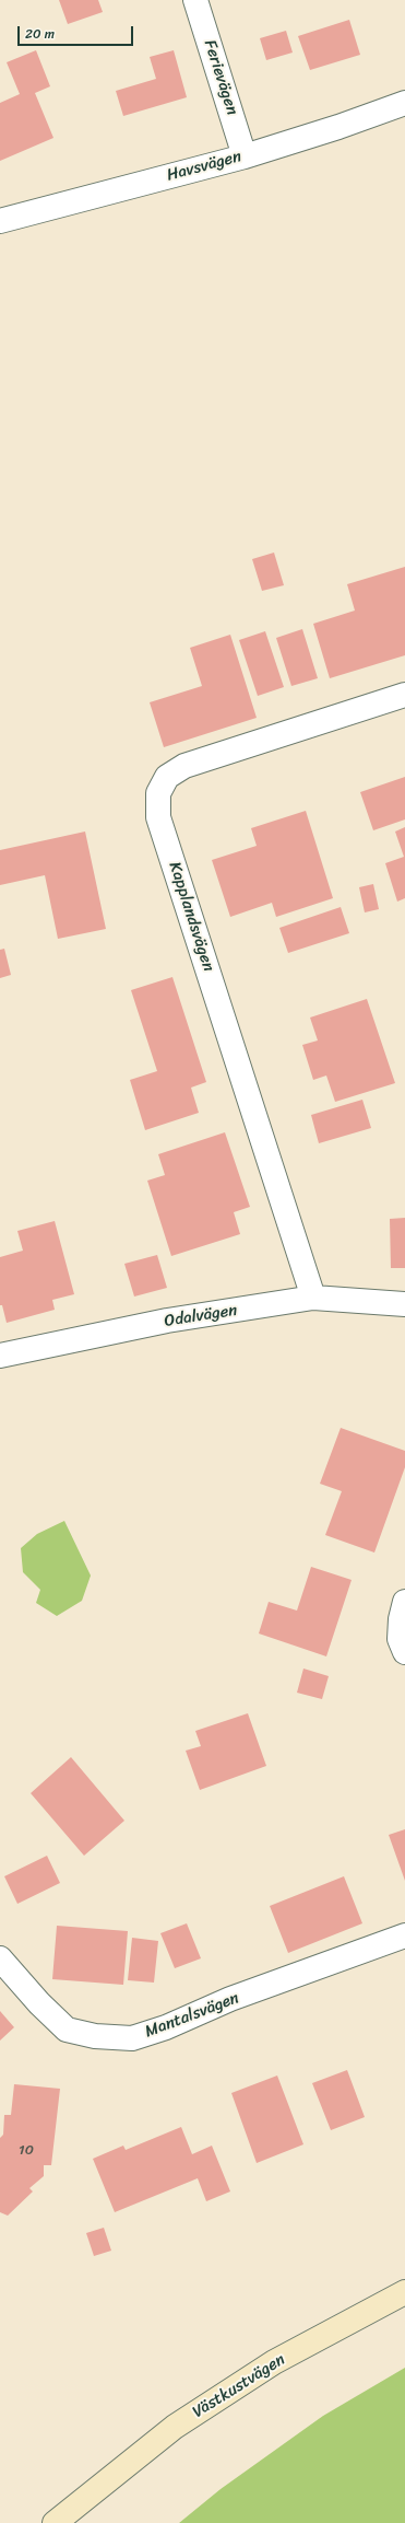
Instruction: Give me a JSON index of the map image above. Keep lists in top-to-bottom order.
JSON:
{
  "streets": {
    "street": [
      "Ferievägen",
      "Havsvägen",
      "Kapplandsvägen",
      "Odalvägen",
      "Mantalsvägen",
      "Västkustvägen"
    ]
  },
  "crossings": [
    ["Ferievägen", "Havsvägen"],
    ["Kapplandsvägen", "Odalvägen"]
  ],
  "house_numbers": ["10"],
  "scale_bar": "20 m"
}
